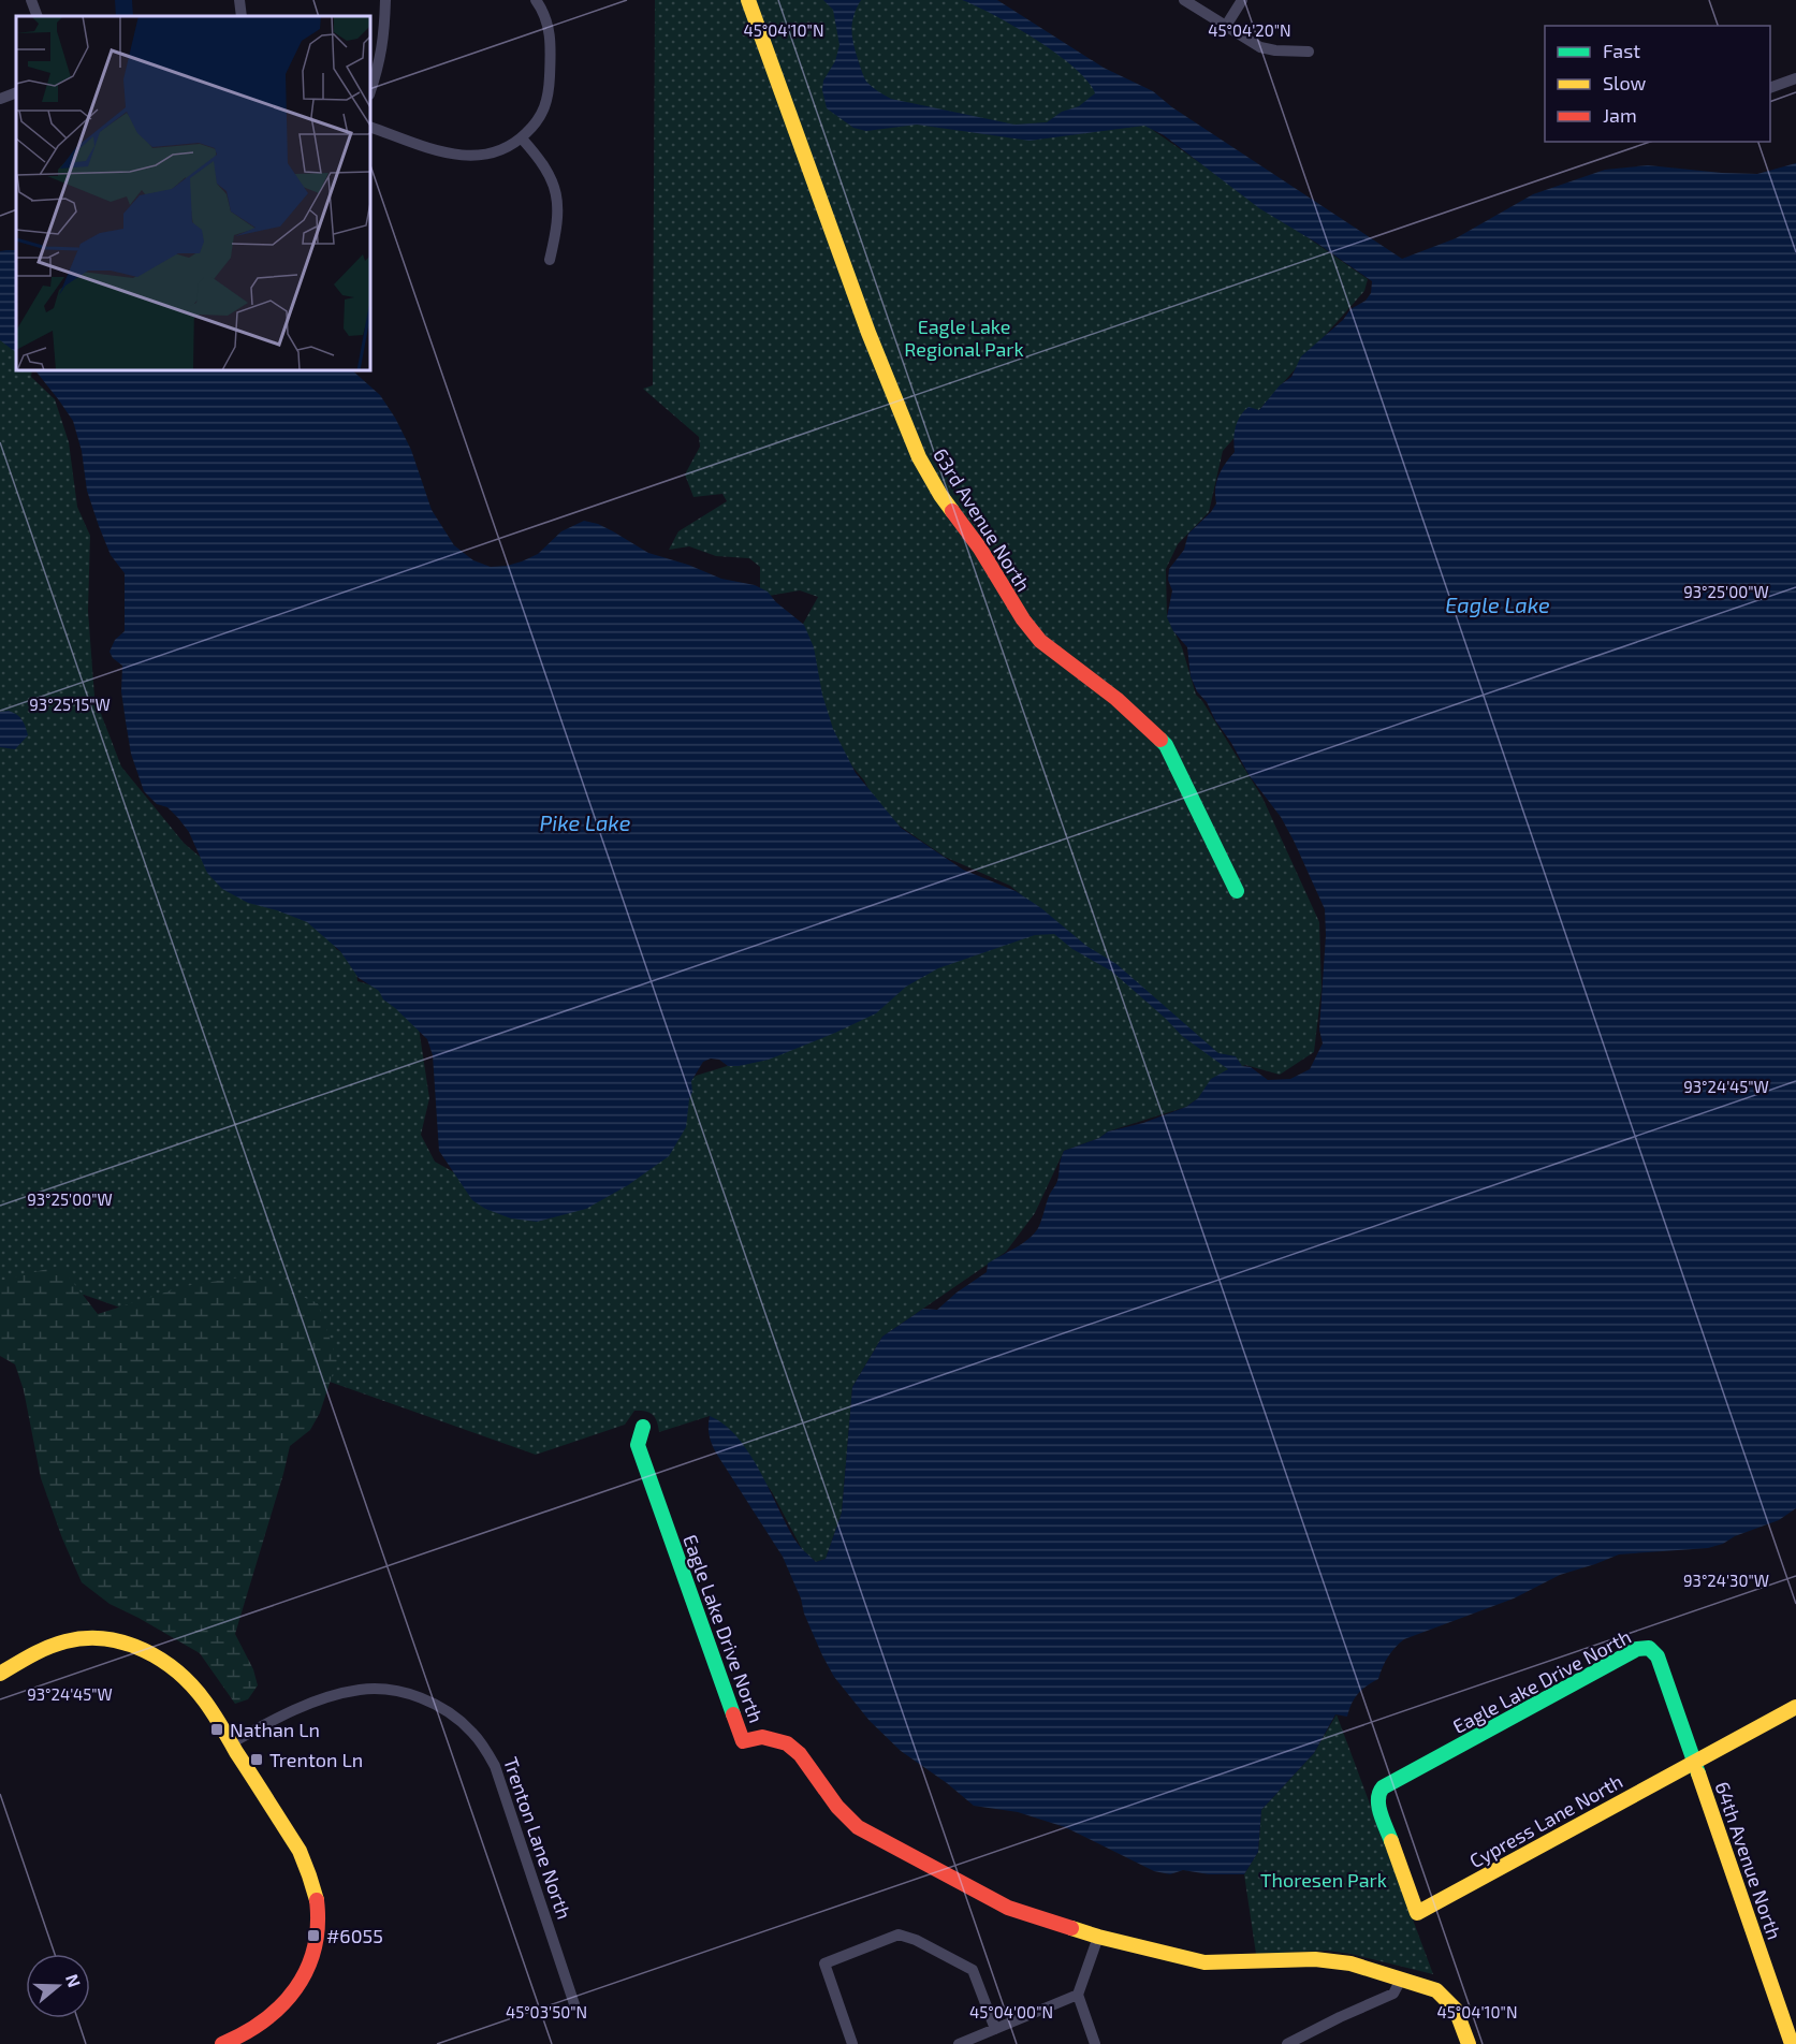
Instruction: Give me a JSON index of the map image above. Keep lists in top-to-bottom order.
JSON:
{
  "streets": {
    "street": [
      "63rd Avenue North",
      "Eagle Lake Drive North",
      "Cypress Lane North",
      "Trenton Lane North",
      "64th Avenue North"
    ]
  },
  "crossings": [
    ["Eagle Lake Drive North", "Cypress Lane North"],
    ["Eagle Lake Drive North", "64th Avenue North"],
    ["Cypress Lane North", "64th Avenue North"]
  ],
  "water": ["Eagle Lake", "Pike Lake"],
  "parks": ["Eagle Lake Regional Park", "Thoresen Park"],
  "places": {
    "transit": ["Nathan Ln", "Trenton Ln", "#6055"]
  },
  "legend": ["Fast", "Slow", "Jam"],
  "north": "right",
  "coordinates": [
    "45°04'10\"N",
    "45°04'20\"N",
    "93°25'00\"W",
    "93°25'15\"W",
    "93°24'45\"W",
    "93°24'30\"W",
    "45°03'50\"N",
    "45°04'00\"N"
  ]
}
